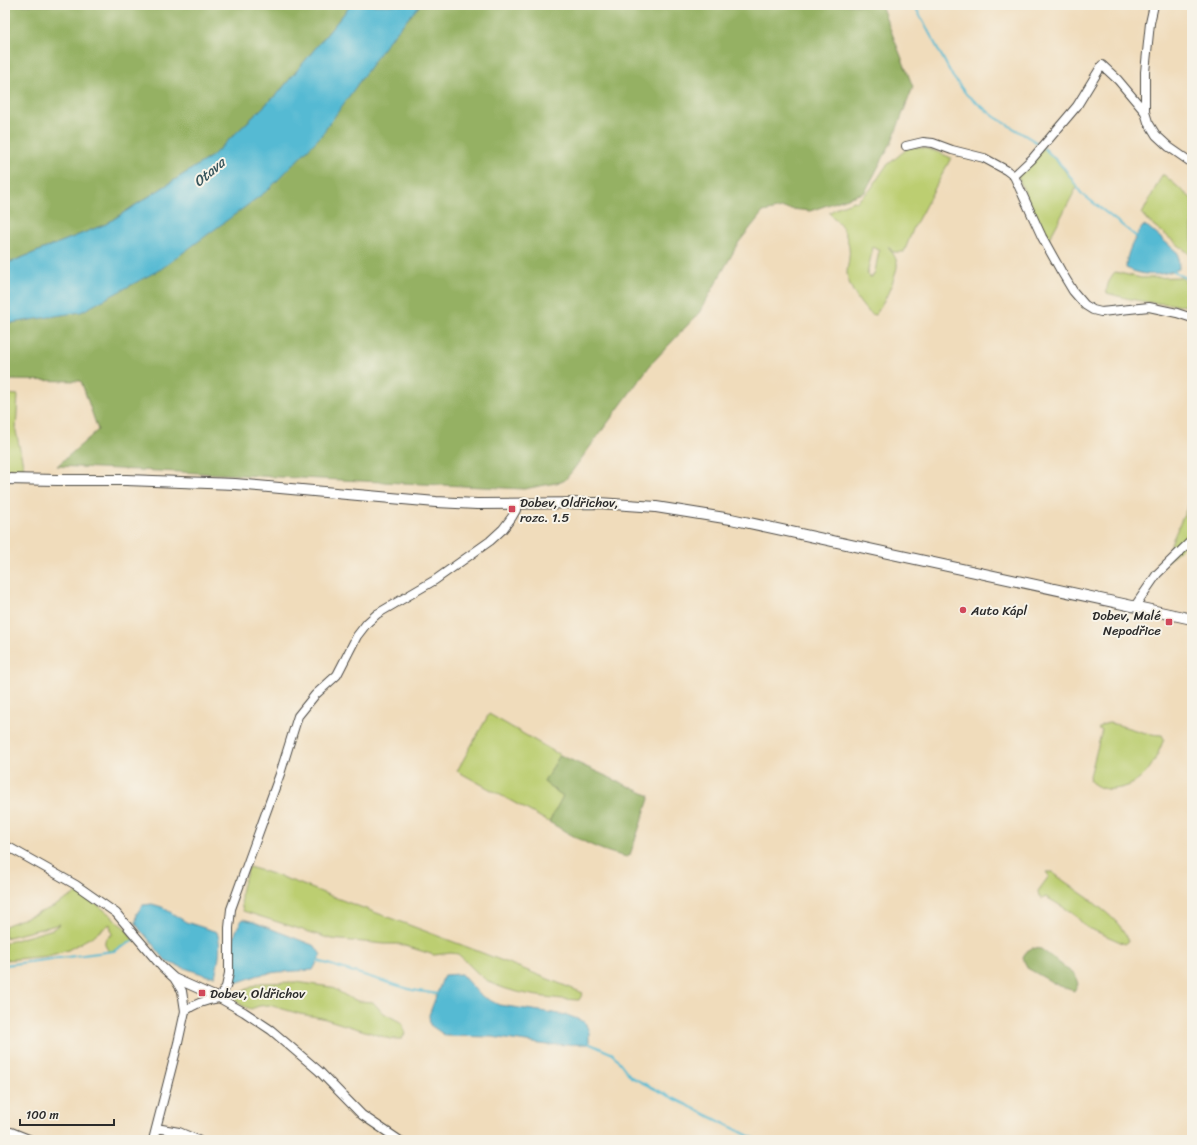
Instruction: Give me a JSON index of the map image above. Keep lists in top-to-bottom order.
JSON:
{
  "water": ["Otava"],
  "places": {
    "transit": ["Dobev, Oldřichov, rozc. 1.5", "Dobev, Malé Nepodřice", "Dobev, Oldřichov"],
    "other": ["Auto Kápl"]
  },
  "scale_bar": "100 m"
}
